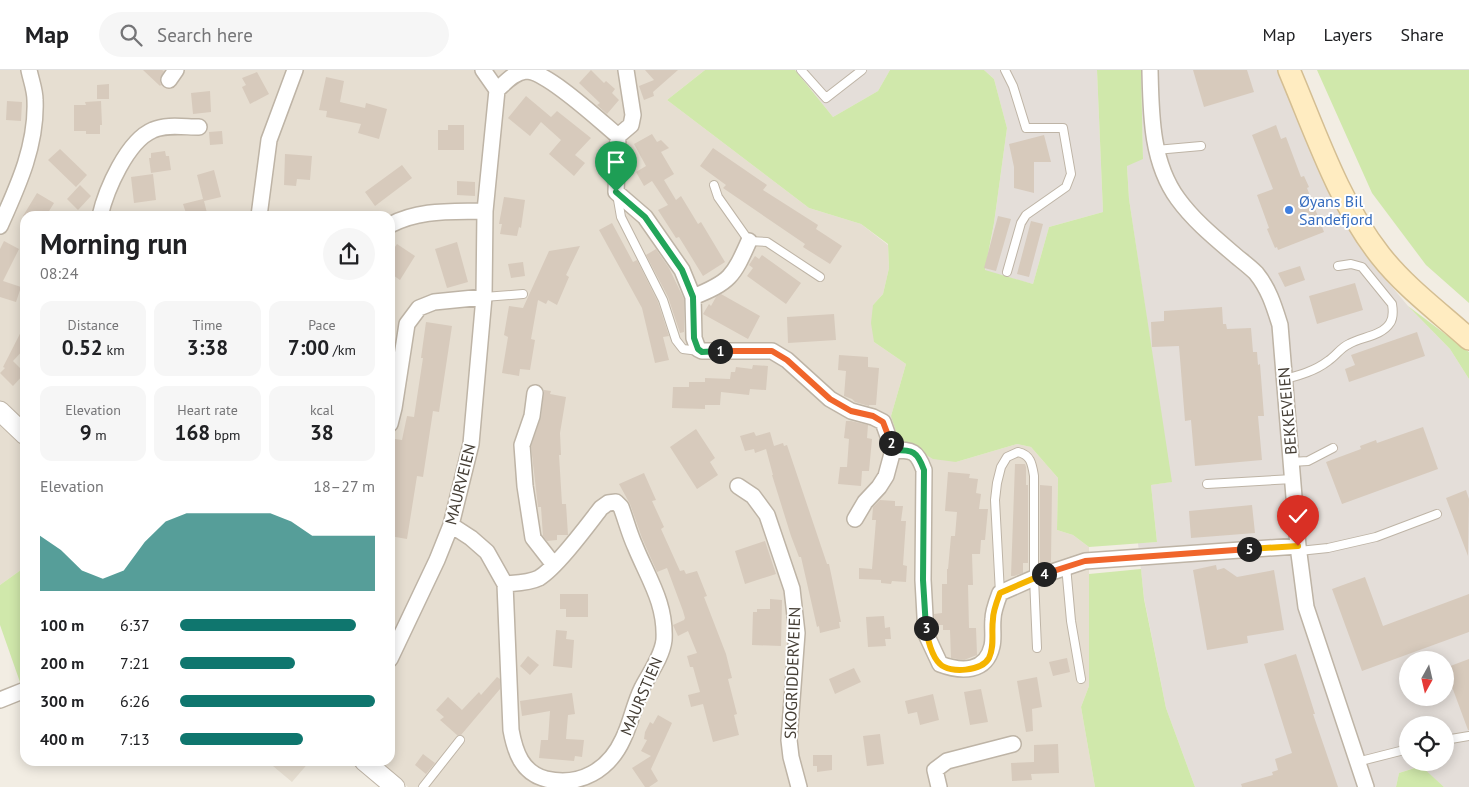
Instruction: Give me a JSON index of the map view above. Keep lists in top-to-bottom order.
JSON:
{
  "streets": {
    "street": [
      "BEKKEVEIEN",
      "MAURVEIEN",
      "SKOGRIDDERVEIEN",
      "MAURSTIEN"
    ]
  },
  "crossings": [
    ["MAURVEIEN", "MAURSTIEN"]
  ],
  "places": ["Øyans Bil Sandefjord"],
  "north": "bottom",
  "page": {
    "header": "Map",
    "search": "Search here",
    "nav": ["Map", "Layers", "Share"],
    "heading": ["Morning run", "08:24"],
    "stats": [
      ["Distance", "0.52 km"],
      ["Time", "3:38"],
      ["Pace", "7:00 /km"],
      ["Elevation", "9 m"],
      ["Heart rate", "168 bpm"],
      ["kcal", "38"]
    ],
    "pins": [
      "1",
      "2",
      "5",
      "4",
      "3"
    ],
    "chart": ["Elevation", "18–27 m"],
    "list": [
      {
        "name": "100 m",
        "note": "6:37"
      },
      {
        "name": "200 m",
        "note": "7:21"
      },
      {
        "name": "300 m",
        "note": "6:26"
      },
      {
        "name": "400 m",
        "note": "7:13"
      }
    ]
  }
}
